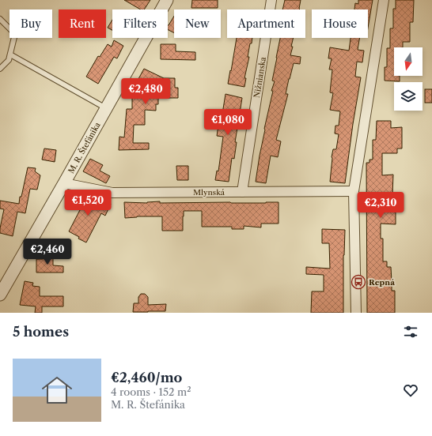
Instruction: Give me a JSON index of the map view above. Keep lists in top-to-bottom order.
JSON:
{
  "streets": {
    "street": ["Nižnianska", "M. R. Štefánika", "Mlynská"]
  },
  "crossings": [
    ["Nižnianska", "Mlynská"],
    ["M. R. Štefánika", "Mlynská"]
  ],
  "places": {
    "bus stop": ["Repná"]
  },
  "north": "bottom",
  "page": {
    "chip": [
      "Buy",
      "Rent",
      "Filters",
      "New",
      "Apartment",
      "House"
    ],
    "price": [
      "€2,480",
      "€1,080",
      "€1,520",
      "€2,310",
      "€2,460"
    ],
    "heading": "5 homes",
    "list": [
      {
        "name": "€2,460/mo",
        "note": "4 rooms · 152 m² · M. R. Štefánika"
      }
    ]
  }
}
